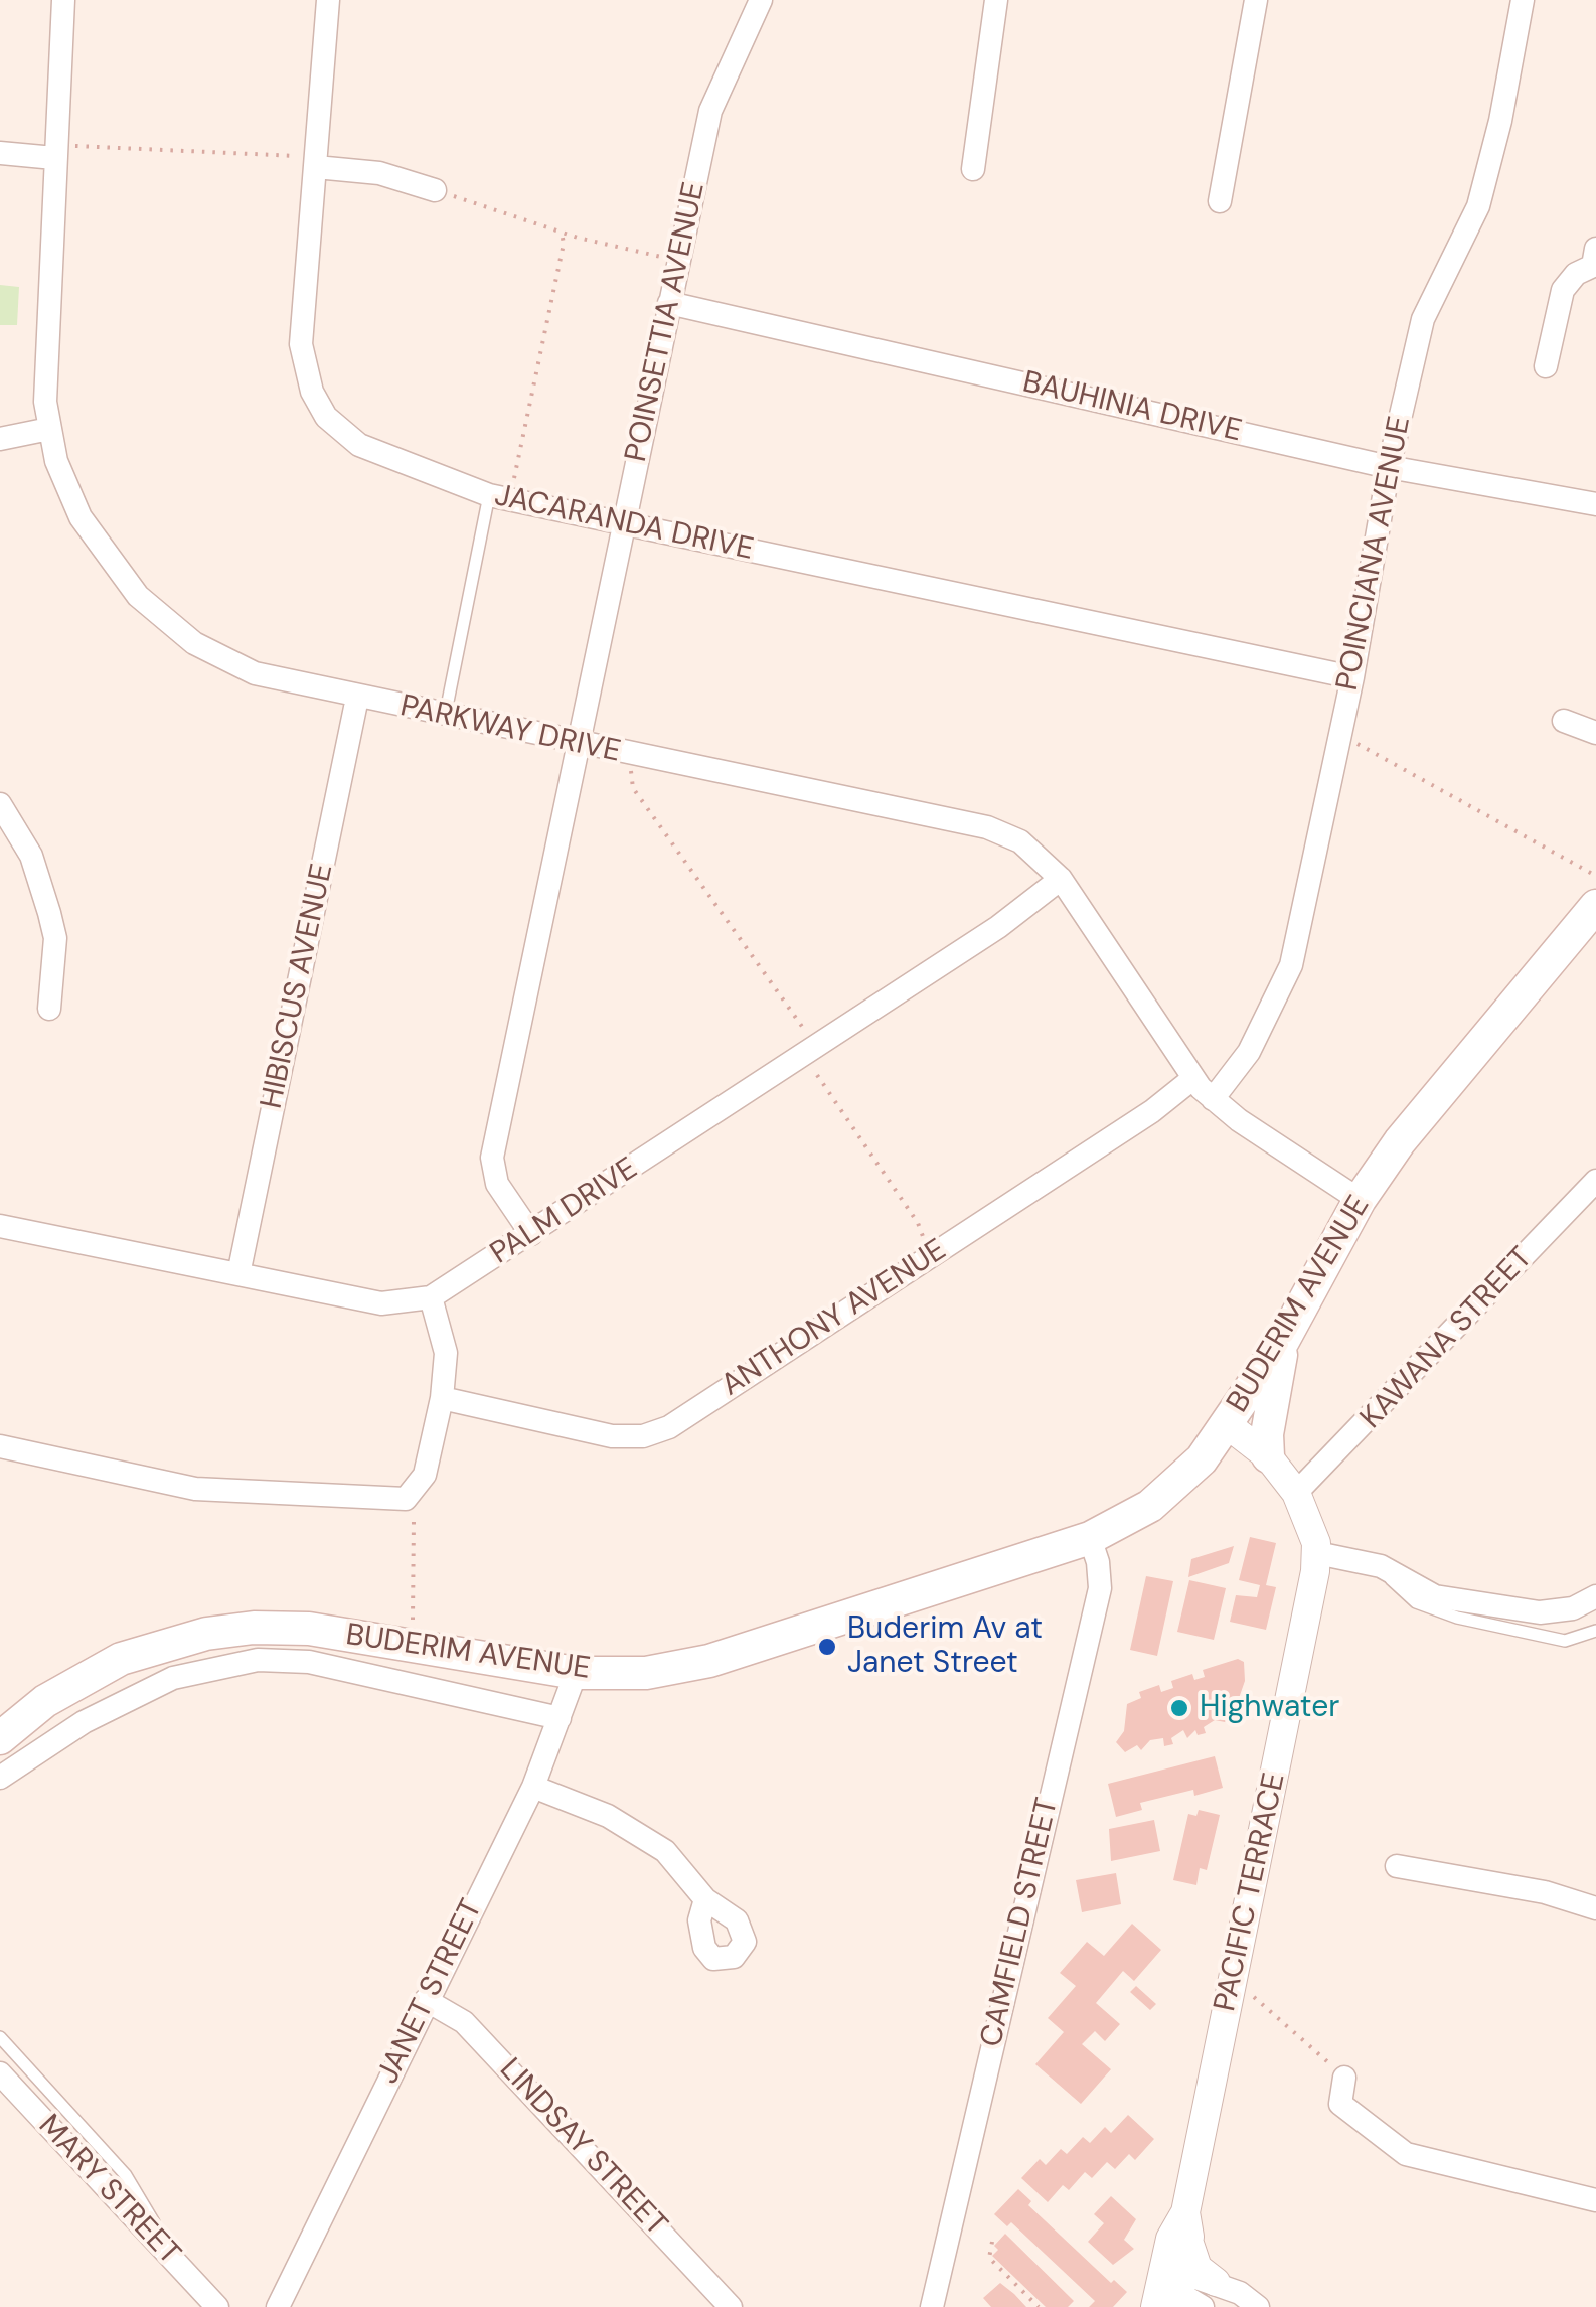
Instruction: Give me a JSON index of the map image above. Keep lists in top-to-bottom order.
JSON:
{
  "streets": {
    "main road": ["BUDERIM AVENUE"],
    "street": [
      "POINSETTIA AVENUE",
      "BAUHINIA DRIVE",
      "JACARANDA DRIVE",
      "POINCIANA AVENUE",
      "PARKWAY DRIVE",
      "HIBISCUS AVENUE",
      "PALM DRIVE",
      "ANTHONY AVENUE",
      "KAWANA STREET",
      "PACIFIC TERRACE",
      "CAMFIELD STREET",
      "JANET STREET",
      "LINDSAY STREET",
      "MARY STREET"
    ]
  },
  "crossings": [
    ["POINSETTIA AVENUE", "BAUHINIA DRIVE"],
    ["POINSETTIA AVENUE", "JACARANDA DRIVE"],
    ["POINSETTIA AVENUE", "PARKWAY DRIVE"],
    ["POINSETTIA AVENUE", "PALM DRIVE"],
    ["BAUHINIA DRIVE", "POINCIANA AVENUE"],
    ["JACARANDA DRIVE", "POINCIANA AVENUE"],
    ["POINCIANA AVENUE", "PARKWAY DRIVE"],
    ["PARKWAY DRIVE", "HIBISCUS AVENUE"],
    ["PARKWAY DRIVE", "PALM DRIVE"],
    ["PARKWAY DRIVE", "BUDERIM AVENUE"],
    ["PARKWAY DRIVE", "ANTHONY AVENUE"],
    ["HIBISCUS AVENUE", "PALM DRIVE"],
    ["BUDERIM AVENUE", "PACIFIC TERRACE"],
    ["BUDERIM AVENUE", "CAMFIELD STREET"],
    ["BUDERIM AVENUE", "JANET STREET"],
    ["KAWANA STREET", "PACIFIC TERRACE"],
    ["JANET STREET", "LINDSAY STREET"]
  ],
  "places": ["Buderim Av at Janet Street", "Highwater"]
}
